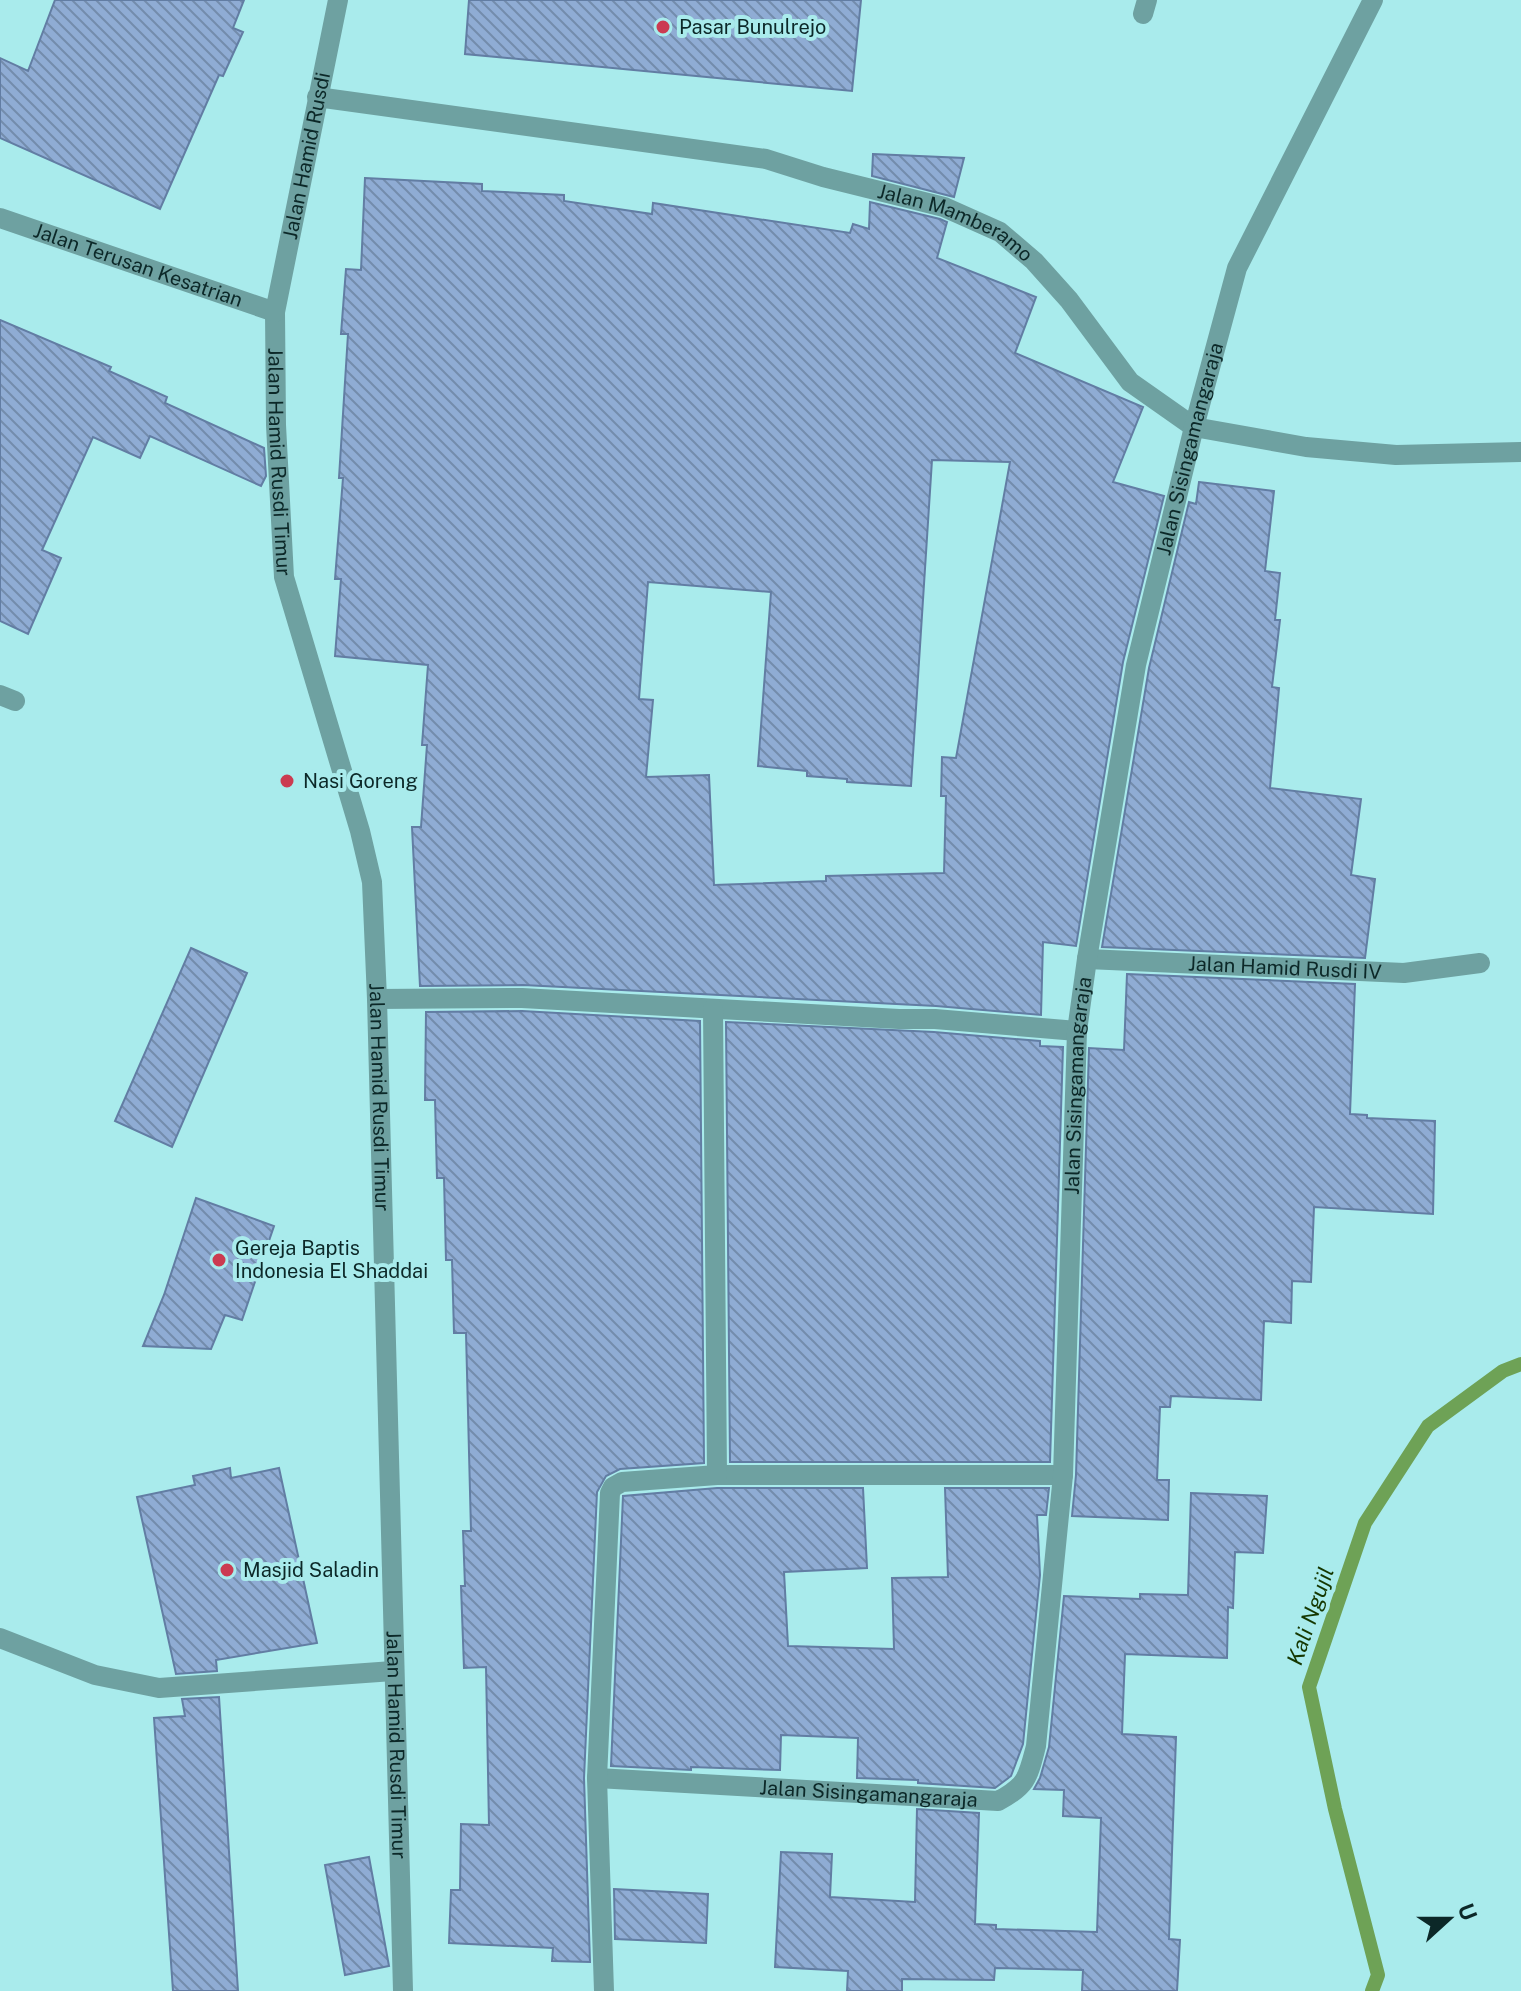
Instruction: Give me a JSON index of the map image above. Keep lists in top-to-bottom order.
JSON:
{
  "streets": {
    "street": [
      "Jalan Hamid Rusdi",
      "Jalan Mamberamo",
      "Jalan Terusan Kesatrian",
      "Jalan Sisingamangaraja",
      "Jalan Hamid Rusdi Timur",
      "Jalan Hamid Rusdi IV"
    ]
  },
  "crossings": [
    ["Jalan Hamid Rusdi", "Jalan Mamberamo"],
    ["Jalan Hamid Rusdi", "Jalan Terusan Kesatrian"],
    ["Jalan Hamid Rusdi", "Jalan Hamid Rusdi Timur"],
    ["Jalan Mamberamo", "Jalan Sisingamangaraja"],
    ["Jalan Terusan Kesatrian", "Jalan Hamid Rusdi Timur"],
    ["Jalan Sisingamangaraja", "Jalan Hamid Rusdi IV"]
  ],
  "water": ["Kali Ngujil"],
  "places": [
    "Pasar Bunulrejo",
    "Nasi Goreng",
    "Gereja Baptis Indonesia El Shaddai",
    "Masjid Saladin"
  ],
  "north": "right"
}
